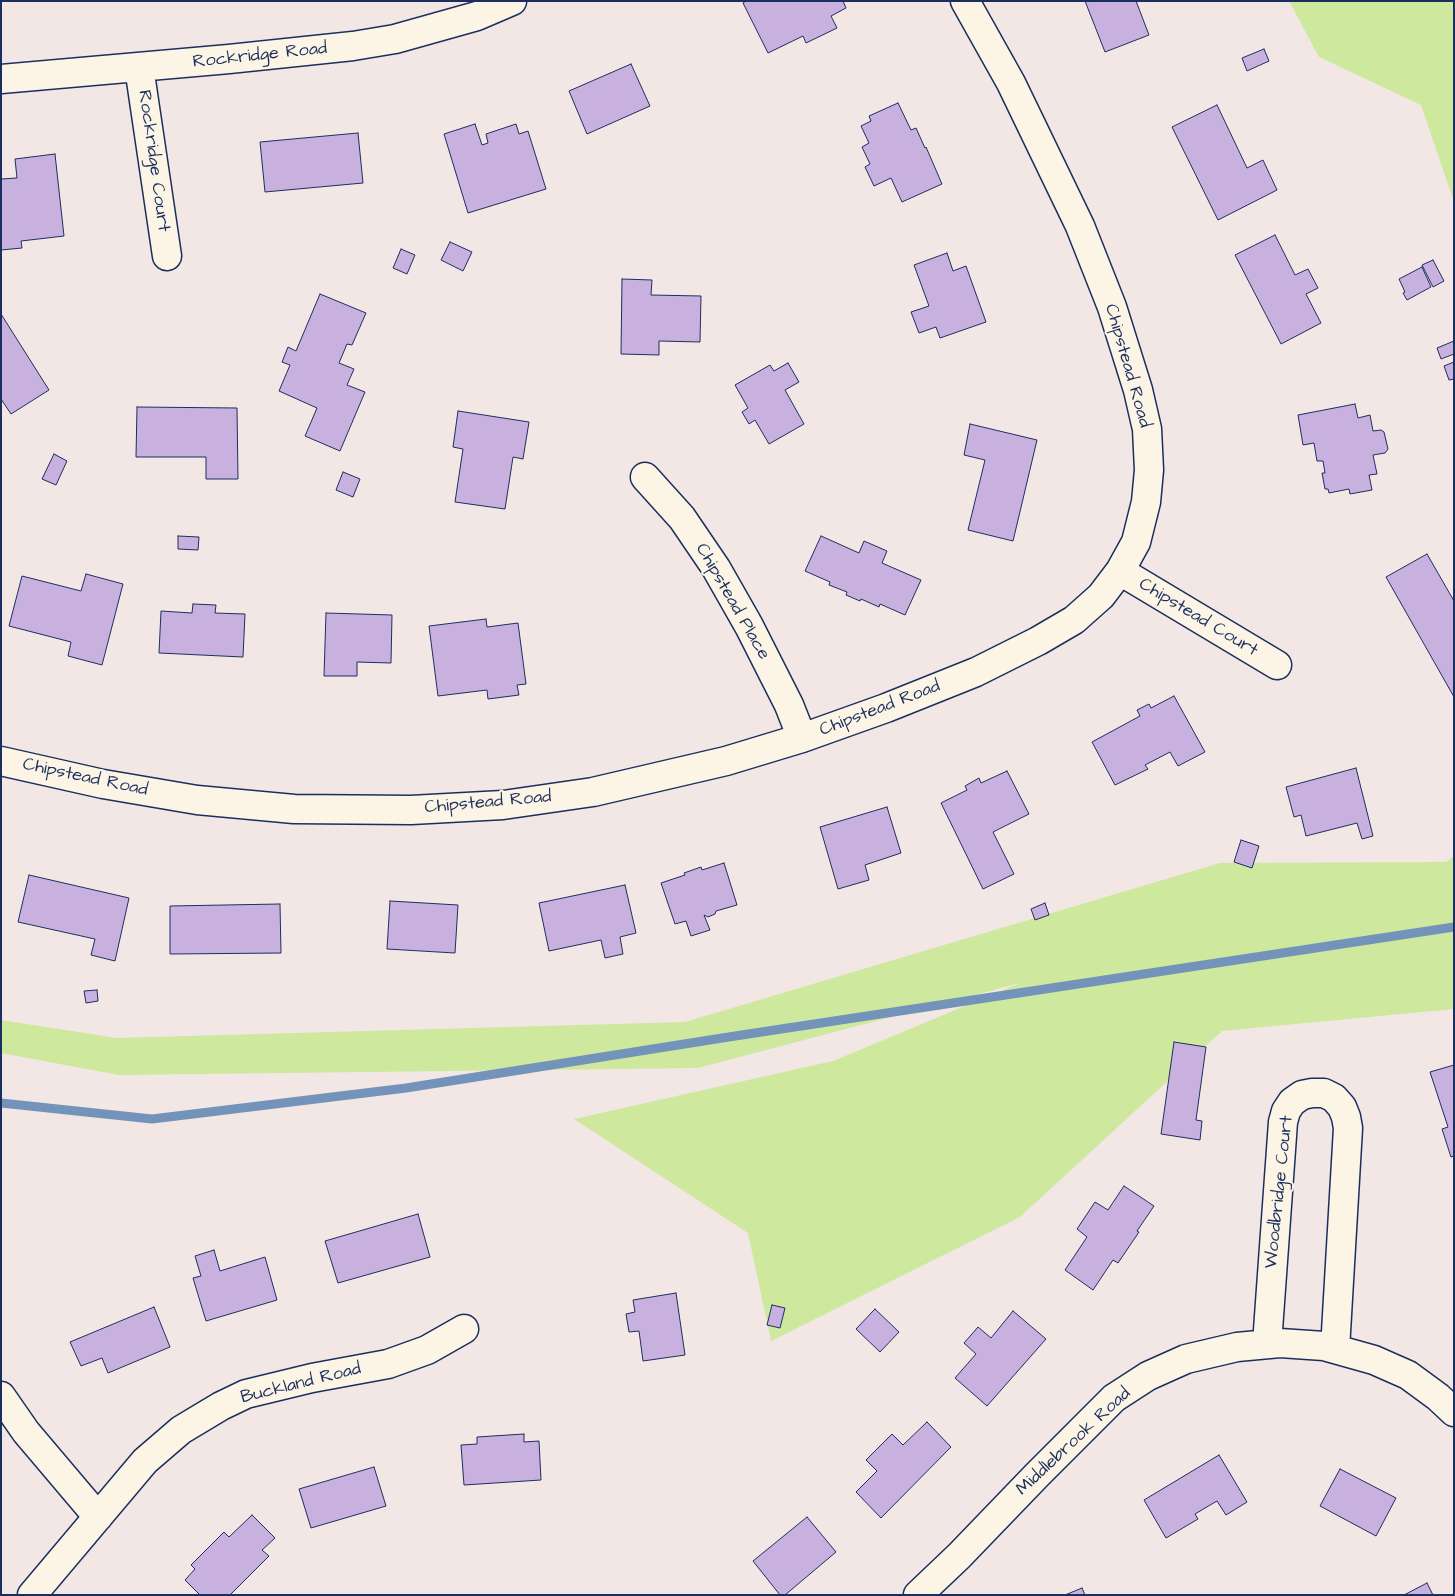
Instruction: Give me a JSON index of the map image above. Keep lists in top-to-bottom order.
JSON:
{
  "streets": {
    "street": [
      "Rockridge Road",
      "Rockridge Court",
      "Chipstead Road",
      "Chipstead Place",
      "Chipstead Court",
      "Woodbridge Court",
      "Buckland Road",
      "Middlebrook Road"
    ]
  },
  "crossings": [
    ["Rockridge Road", "Rockridge Court"],
    ["Chipstead Road", "Chipstead Place"],
    ["Chipstead Road", "Chipstead Court"],
    ["Woodbridge Court", "Middlebrook Road"]
  ]
}
